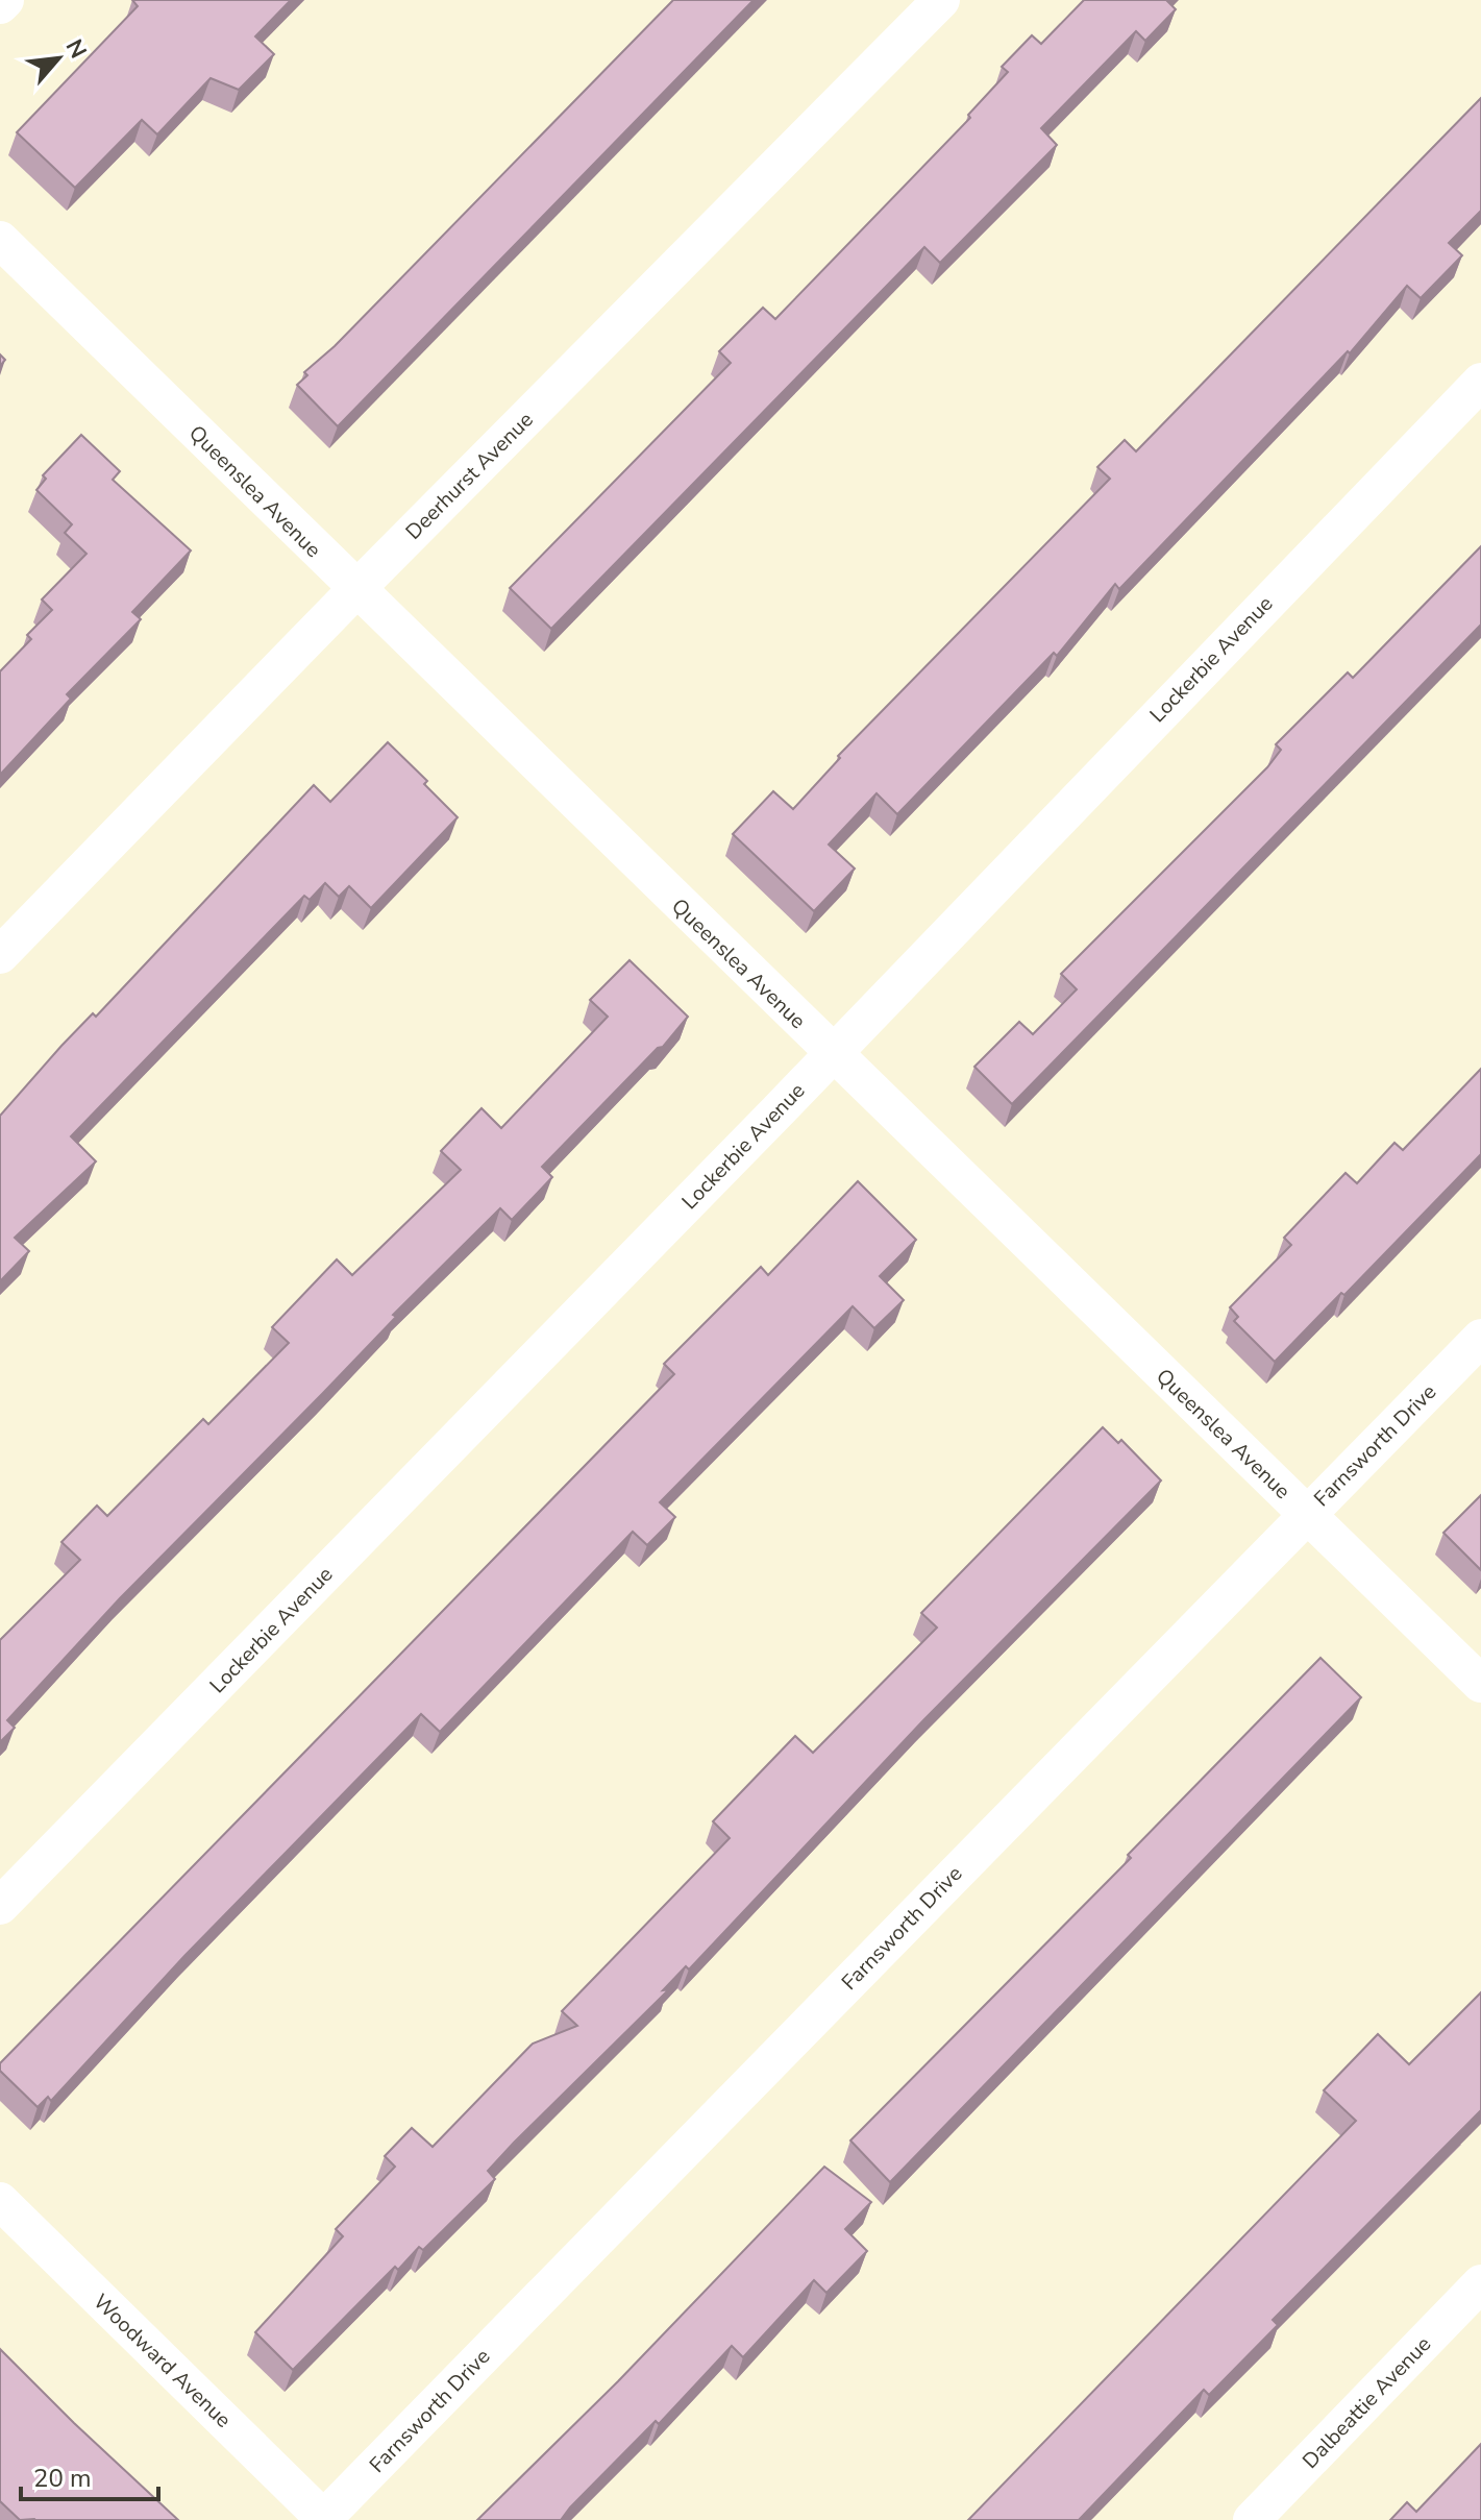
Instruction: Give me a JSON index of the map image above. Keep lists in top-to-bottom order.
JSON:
{
  "streets": {
    "street": [
      "Deerhurst Avenue",
      "Queenslea Avenue",
      "Lockerbie Avenue",
      "Farnsworth Drive",
      "Woodward Avenue",
      "Dalbeattie Avenue"
    ]
  },
  "crossings": [
    ["Deerhurst Avenue", "Queenslea Avenue"],
    ["Queenslea Avenue", "Lockerbie Avenue"],
    ["Queenslea Avenue", "Farnsworth Drive"],
    ["Farnsworth Drive", "Woodward Avenue"]
  ],
  "scale_bar": "20 m",
  "north": "top right"
}
